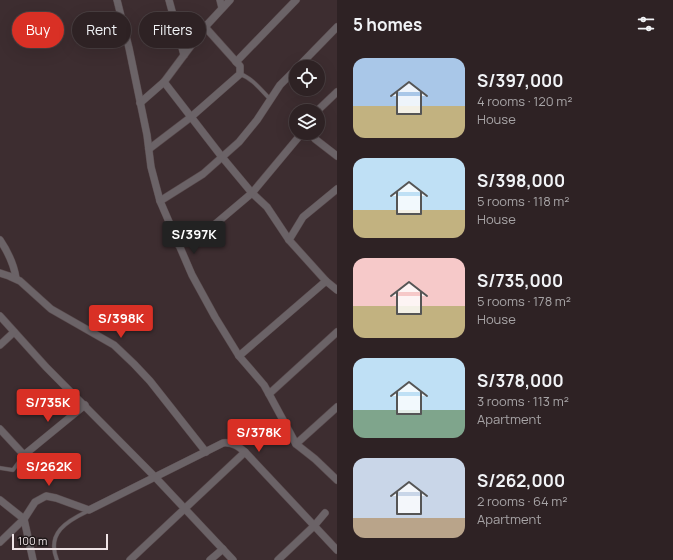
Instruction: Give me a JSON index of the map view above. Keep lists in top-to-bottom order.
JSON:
{
  "scale_bar": "100 m",
  "page": {
    "heading": "5 homes",
    "chip": ["Buy", "Rent", "Filters"],
    "list": [
      {
        "name": "S/397,000",
        "note": "4 rooms · 120 m² · House"
      },
      {
        "name": "S/398,000",
        "note": "5 rooms · 118 m² · House"
      },
      {
        "name": "S/735,000",
        "note": "5 rooms · 178 m² · House"
      },
      {
        "name": "S/378,000",
        "note": "3 rooms · 113 m² · Apartment"
      },
      {
        "name": "S/262,000",
        "note": "2 rooms · 64 m² · Apartment"
      }
    ],
    "price": [
      "S/397K",
      "S/398K",
      "S/735K",
      "S/378K",
      "S/262K"
    ],
    "scale": "100 m"
  }
}
